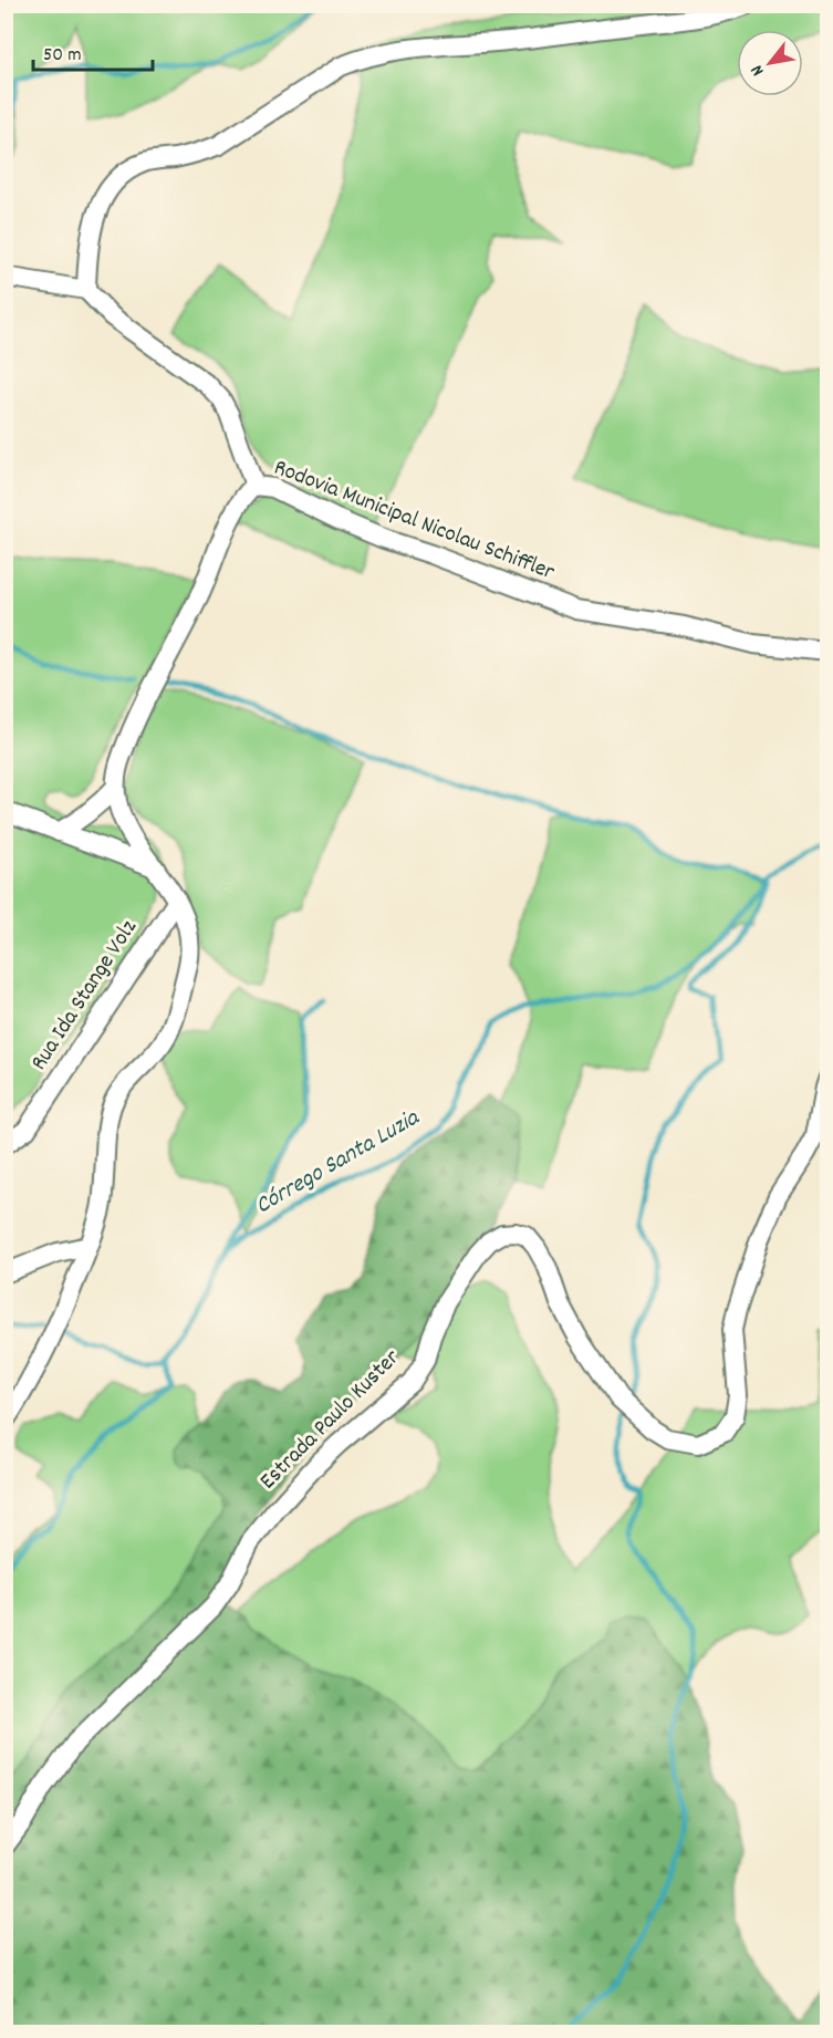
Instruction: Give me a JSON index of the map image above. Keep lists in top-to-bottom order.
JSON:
{
  "streets": {
    "street": ["Rodovia Municipal Nicolau Schiffler", "Rua Ida Stange Volz", "Estrada Paulo Kuster"]
  },
  "crossings": [
    ["Rodovia Municipal Nicolau Schiffler", "Rua Ida Stange Volz"]
  ],
  "water": ["Córrego Santa Luzia"],
  "scale_bar": "50 m",
  "north": "bottom left"
}
